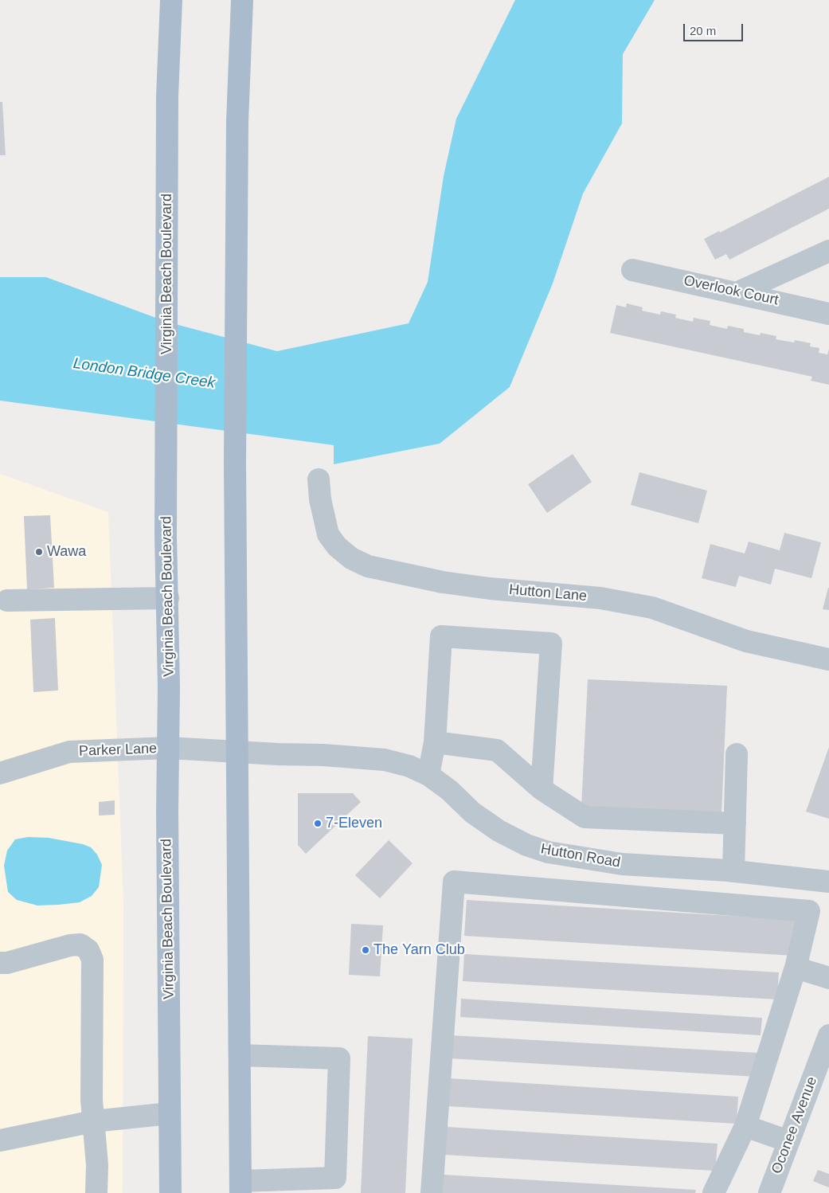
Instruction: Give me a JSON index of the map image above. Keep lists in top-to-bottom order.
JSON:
{
  "streets": {
    "main road": ["Virginia Beach Boulevard"],
    "street": [
      "Overlook Court",
      "Hutton Lane",
      "Parker Lane",
      "Hutton Road",
      "Oconee Avenue"
    ]
  },
  "crossings": [
    ["Virginia Beach Boulevard", "Parker Lane"],
    ["Parker Lane", "Hutton Road"]
  ],
  "water": ["London Bridge Creek"],
  "places": ["Wawa", "7-Eleven", "The Yarn Club"],
  "scale_bar": "20 m"
}
